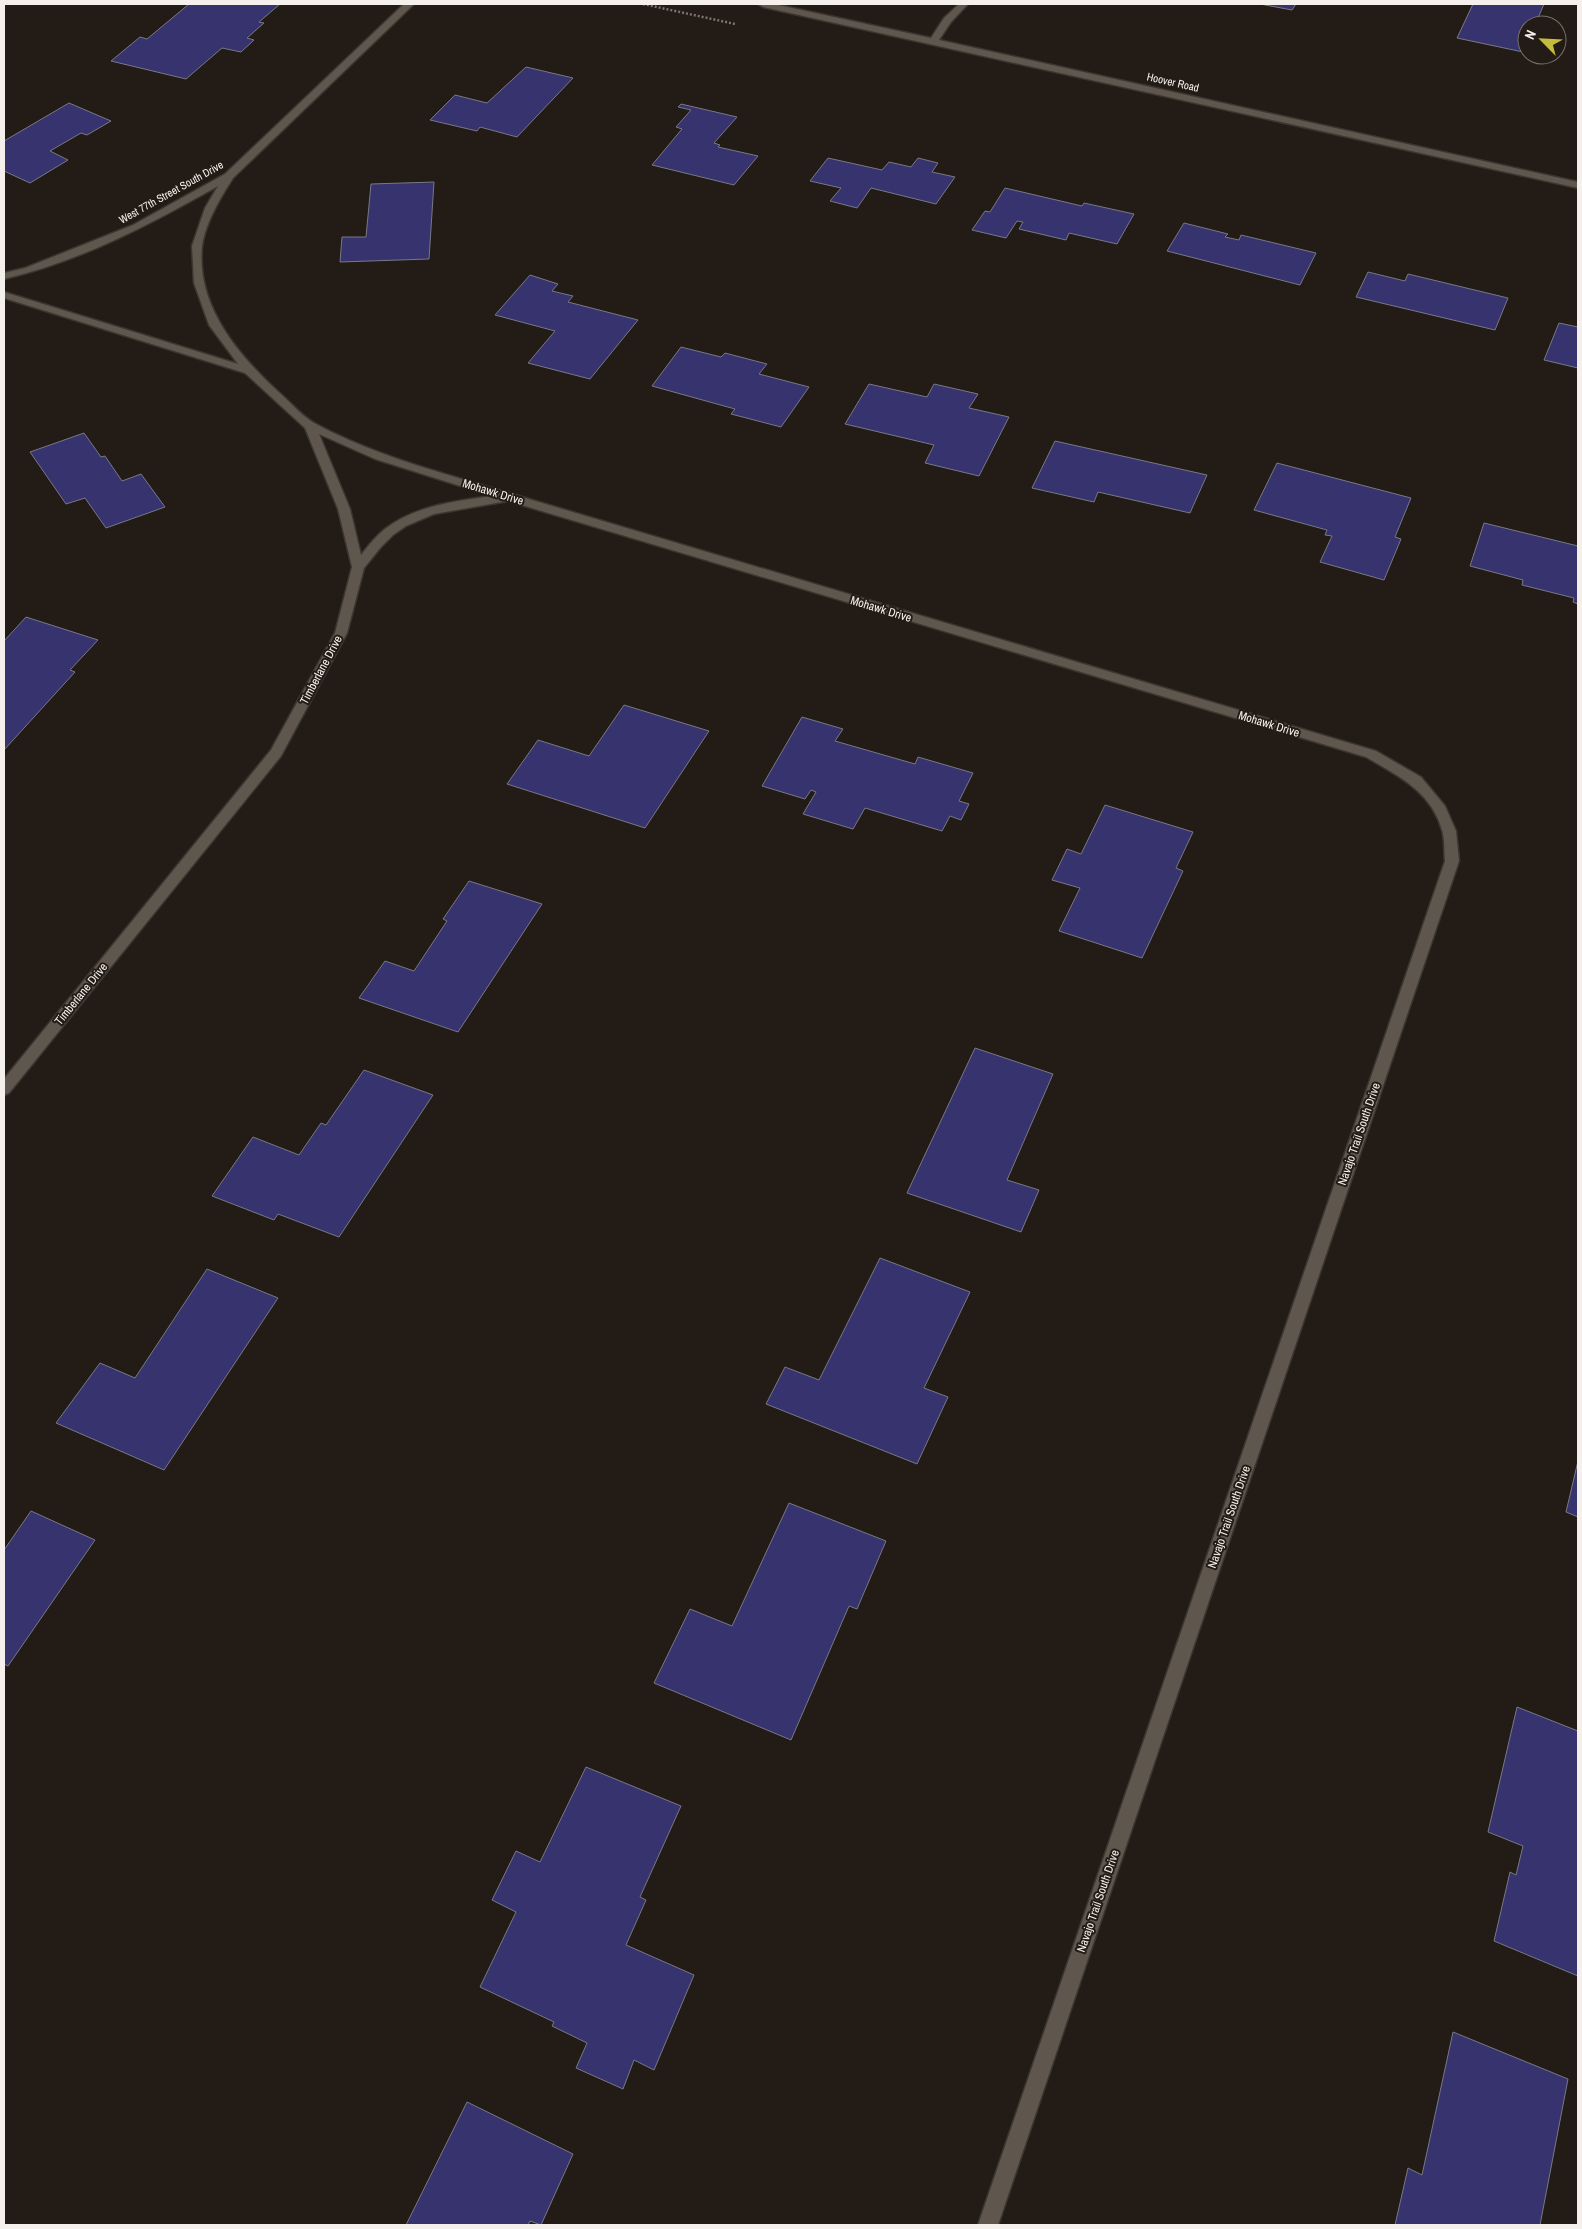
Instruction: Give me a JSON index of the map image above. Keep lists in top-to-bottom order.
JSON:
{
  "streets": {
    "street": [
      "Hoover Road",
      "West 77th Street South Drive",
      "Mohawk Drive",
      "Timberlane Drive",
      "Navajo Trail South Drive"
    ]
  },
  "crossings": [
    ["West 77th Street South Drive", "Timberlane Drive"],
    ["Mohawk Drive", "Timberlane Drive"],
    ["Mohawk Drive", "Navajo Trail South Drive"]
  ],
  "north": "top left"
}
